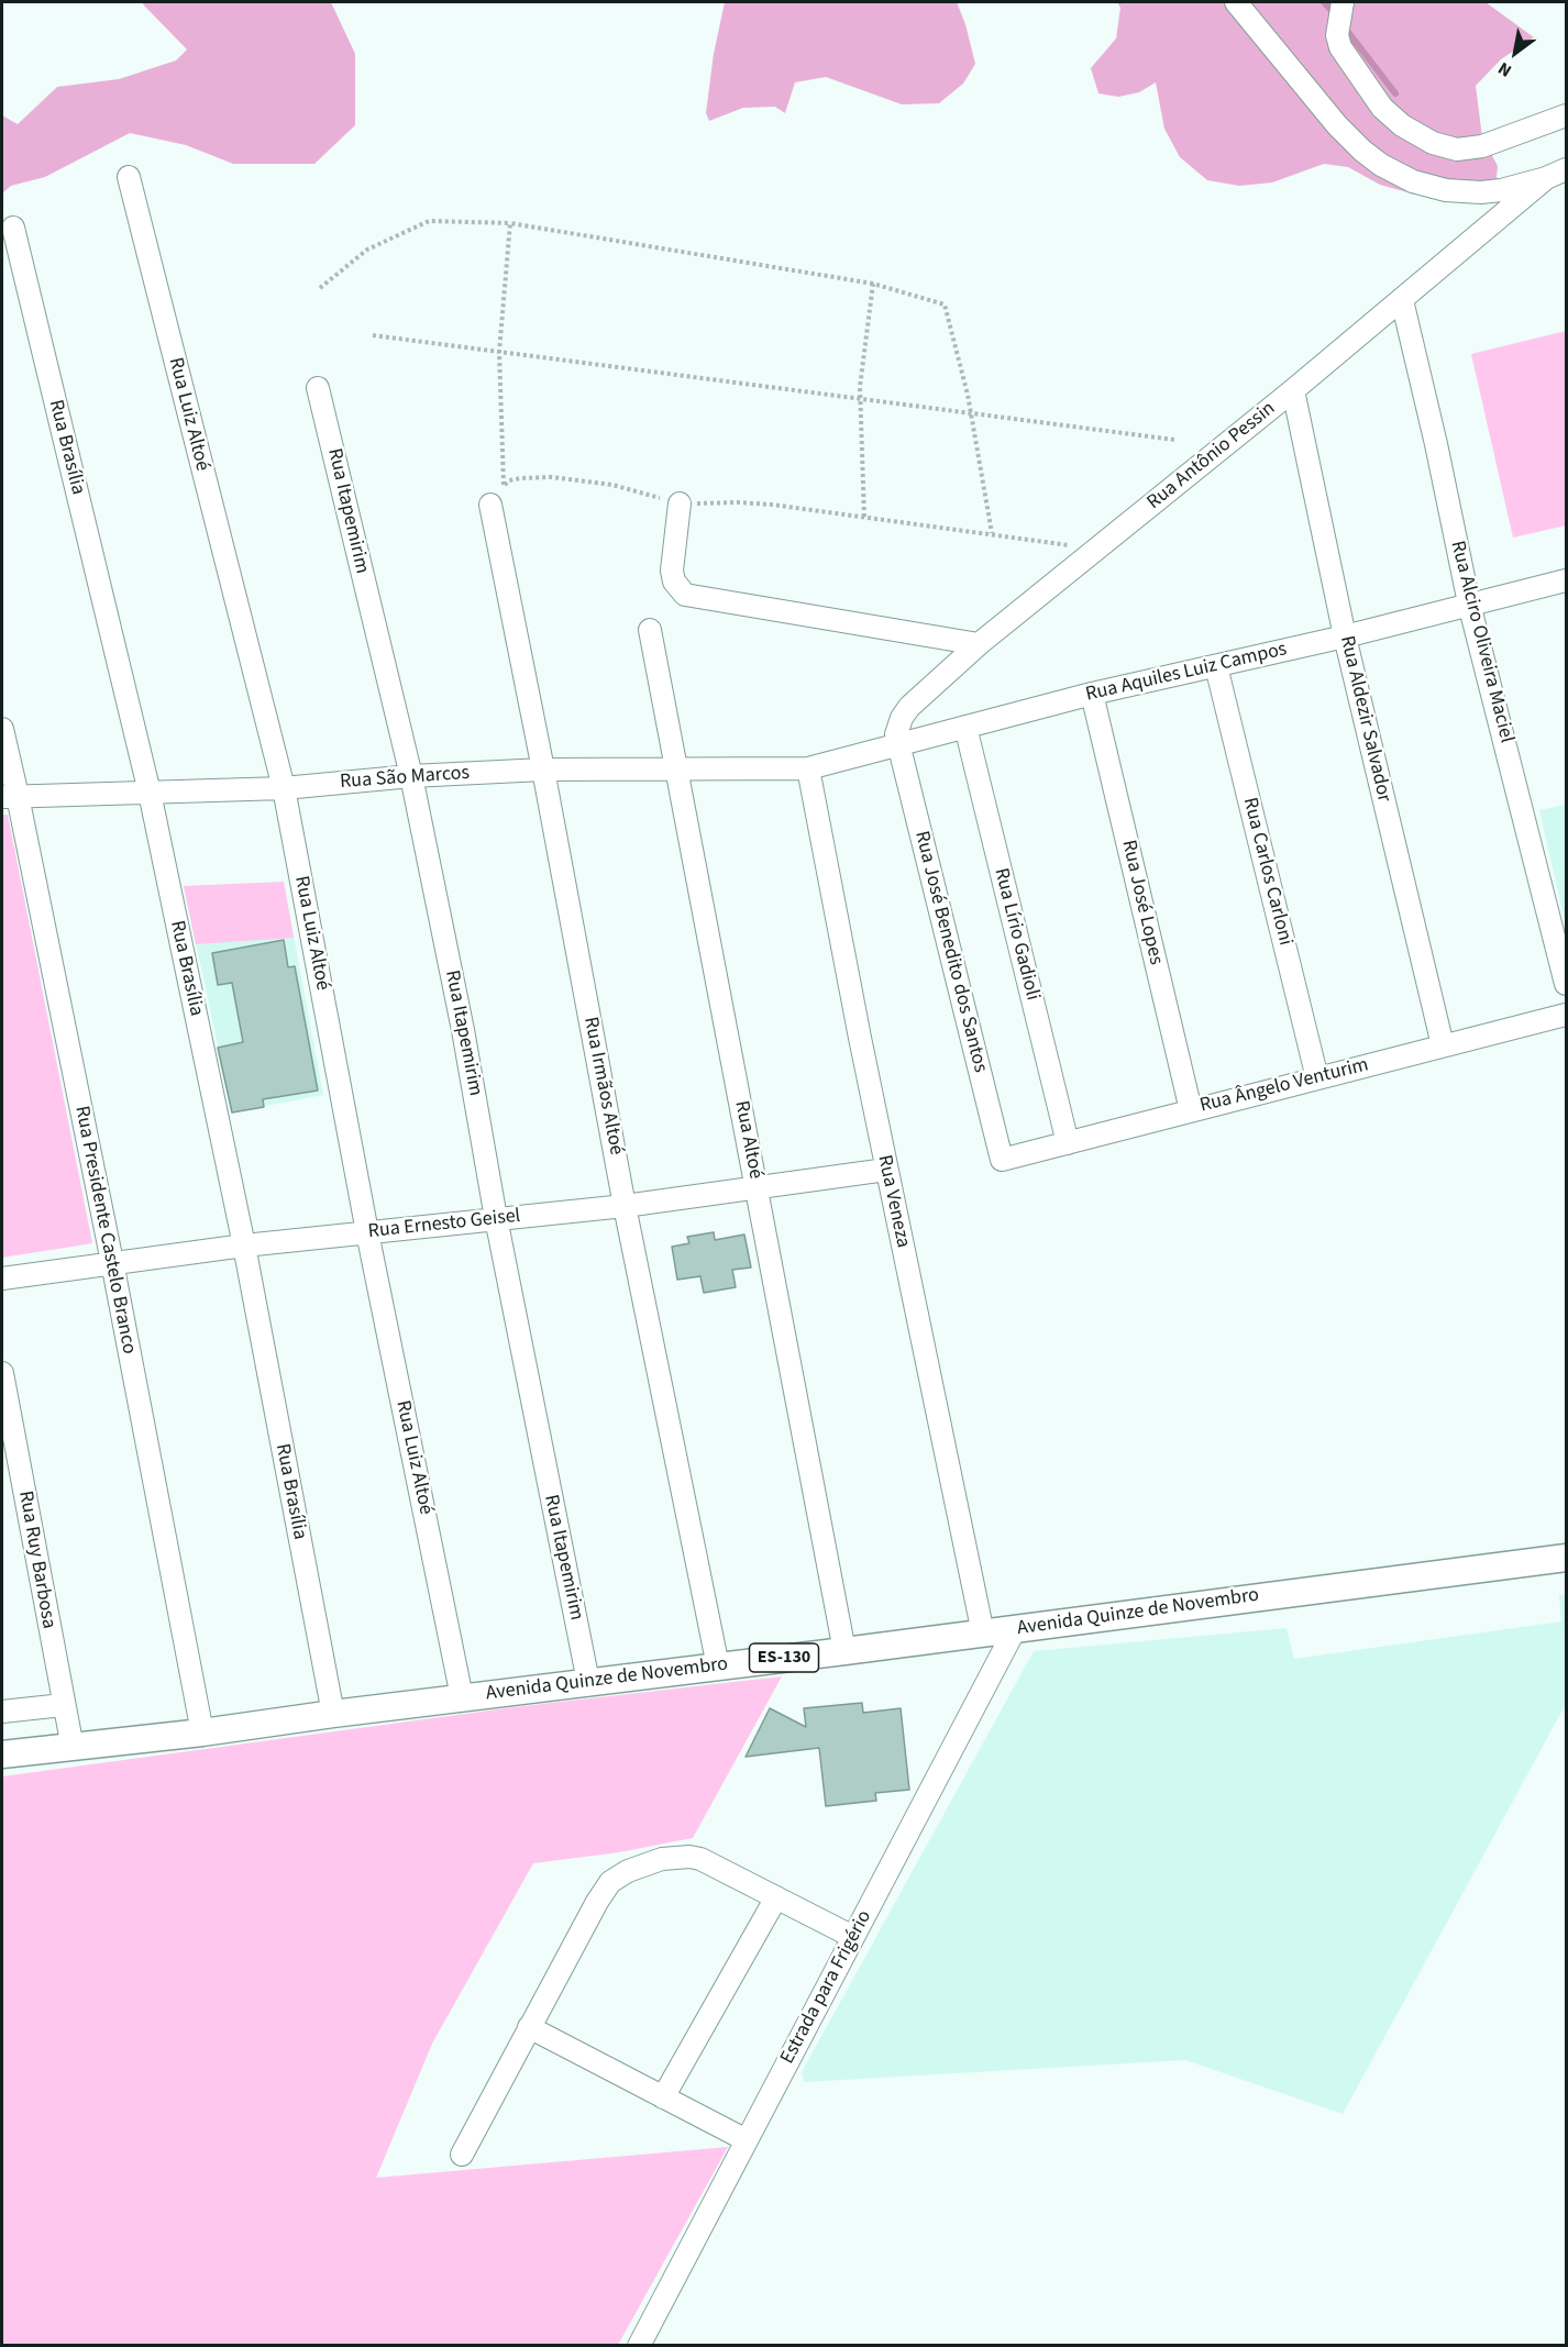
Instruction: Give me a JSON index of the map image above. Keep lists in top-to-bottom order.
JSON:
{
  "streets": {
    "main road": ["Avenida Quinze de Novembro", "ES-130"],
    "street": [
      "Rua Luiz Altoé",
      "Rua Brasília",
      "Rua Antônio Pessin",
      "Rua Itapemirim",
      "Rua Alciro Oliveira Maciel",
      "Rua Aquiles Luiz Campos",
      "Rua Aldezir Salvador",
      "Rua São Marcos",
      "Rua Carlos Carloni",
      "Rua José Lopes",
      "Rua Lírio Gadioli",
      "Rua José Benedito dos Santos",
      "Rua Irmãos Altoé",
      "Rua Ângelo Venturim",
      "Rua Altoé",
      "Rua Veneza",
      "Rua Ernesto Geisel",
      "Rua Presidente Castelo Branco",
      "Rua Ruy Barbosa",
      "Estrada para Frigério"
    ]
  },
  "crossings": [
    ["Rua Luiz Altoé", "Rua São Marcos"],
    ["Rua Luiz Altoé", "Rua Ernesto Geisel"],
    ["Rua Luiz Altoé", "Avenida Quinze de Novembro"],
    ["Rua Brasília", "Rua São Marcos"],
    ["Rua Brasília", "Rua Ernesto Geisel"],
    ["Rua Brasília", "Avenida Quinze de Novembro"],
    ["Rua Antônio Pessin", "Rua Alciro Oliveira Maciel"],
    ["Rua Antônio Pessin", "Rua Aquiles Luiz Campos"],
    ["Rua Antônio Pessin", "Rua Aldezir Salvador"],
    ["Rua Antônio Pessin", "Rua José Benedito dos Santos"],
    ["Rua Itapemirim", "Rua São Marcos"],
    ["Rua Itapemirim", "Rua Ernesto Geisel"],
    ["Rua Itapemirim", "Avenida Quinze de Novembro"],
    ["Rua Alciro Oliveira Maciel", "Rua Aquiles Luiz Campos"],
    ["Rua Aquiles Luiz Campos", "Rua Aldezir Salvador"],
    ["Rua Aquiles Luiz Campos", "Rua São Marcos"],
    ["Rua Aquiles Luiz Campos", "Rua Carlos Carloni"],
    ["Rua Aquiles Luiz Campos", "Rua José Lopes"],
    ["Rua Aquiles Luiz Campos", "Rua Lírio Gadioli"],
    ["Rua Aquiles Luiz Campos", "Rua José Benedito dos Santos"],
    ["Rua Aquiles Luiz Campos", "Rua Veneza"],
    ["Rua Aldezir Salvador", "Rua Ângelo Venturim"],
    ["Rua São Marcos", "Rua Irmãos Altoé"],
    ["Rua São Marcos", "Rua Altoé"],
    ["Rua São Marcos", "Rua Veneza"],
    ["Rua São Marcos", "Rua Presidente Castelo Branco"],
    ["Rua Carlos Carloni", "Rua Ângelo Venturim"],
    ["Rua José Lopes", "Rua Ângelo Venturim"],
    ["Rua Lírio Gadioli", "Rua Ângelo Venturim"],
    ["Rua José Benedito dos Santos", "Rua Ângelo Venturim"],
    ["Rua Irmãos Altoé", "Rua Ernesto Geisel"],
    ["Rua Irmãos Altoé", "Avenida Quinze de Novembro"],
    ["Rua Altoé", "Rua Ernesto Geisel"],
    ["Rua Altoé", "Avenida Quinze de Novembro"],
    ["Rua Veneza", "Rua Ernesto Geisel"],
    ["Rua Veneza", "Avenida Quinze de Novembro"],
    ["Rua Ernesto Geisel", "Rua Presidente Castelo Branco"],
    ["Rua Presidente Castelo Branco", "Avenida Quinze de Novembro"],
    ["Rua Ruy Barbosa", "Avenida Quinze de Novembro"],
    ["Avenida Quinze de Novembro", "Estrada para Frigério"]
  ],
  "north": "bottom left"
}
